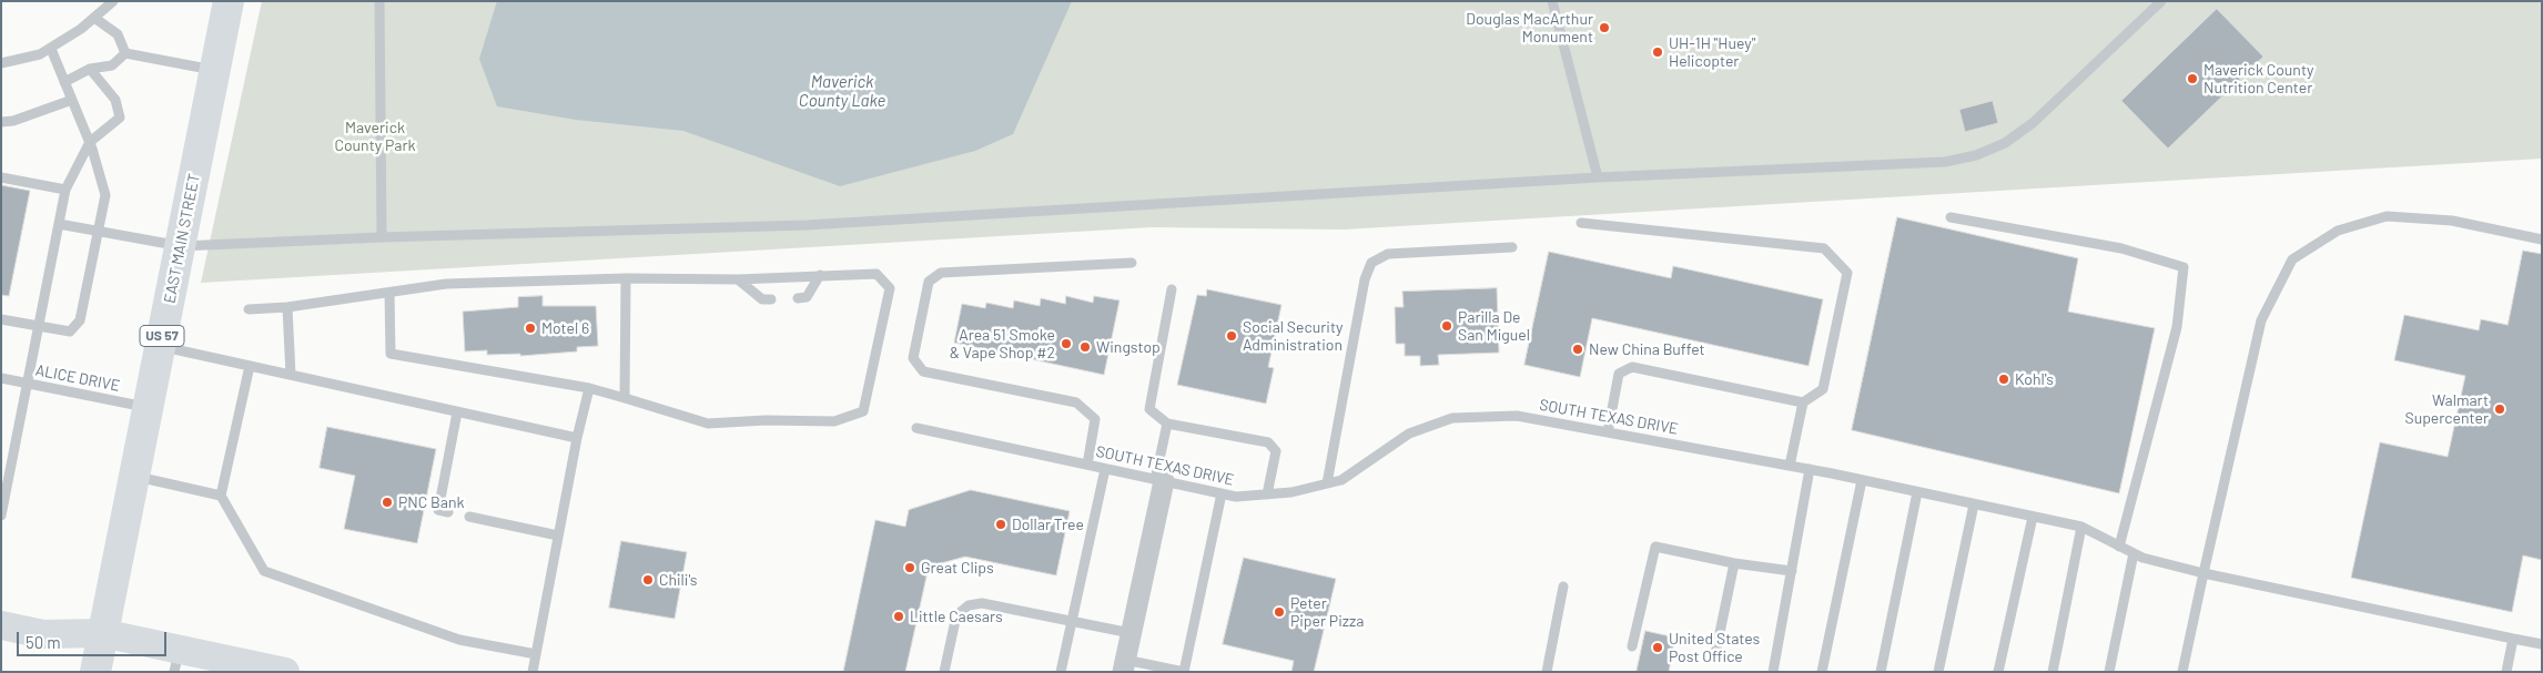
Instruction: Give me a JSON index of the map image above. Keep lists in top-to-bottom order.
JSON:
{
  "streets": {
    "main road": ["EAST MAIN STREET", "US 57"],
    "lane": ["ALICE DRIVE", "SOUTH TEXAS DRIVE"]
  },
  "crossings": [
    ["EAST MAIN STREET", "ALICE DRIVE"]
  ],
  "water": ["Maverick County Lake"],
  "parks": ["Maverick County Park"],
  "places": [
    "Douglas MacArthur Monument",
    "UH-1H \"Huey\" Helicopter",
    "Maverick County Nutrition Center",
    "Parilla De San Miguel",
    "Motel 6",
    "Social Security Administration",
    "Area 51 Smoke & Vape Shop #2",
    "Wingstop",
    "New China Buffet",
    "Kohl's",
    "Walmart Supercenter",
    "PNC Bank",
    "Dollar Tree",
    "Great Clips",
    "Chili's",
    "Peter Piper Pizza",
    "Little Caesars",
    "United States Post Office"
  ],
  "scale_bar": "50 m"
}
